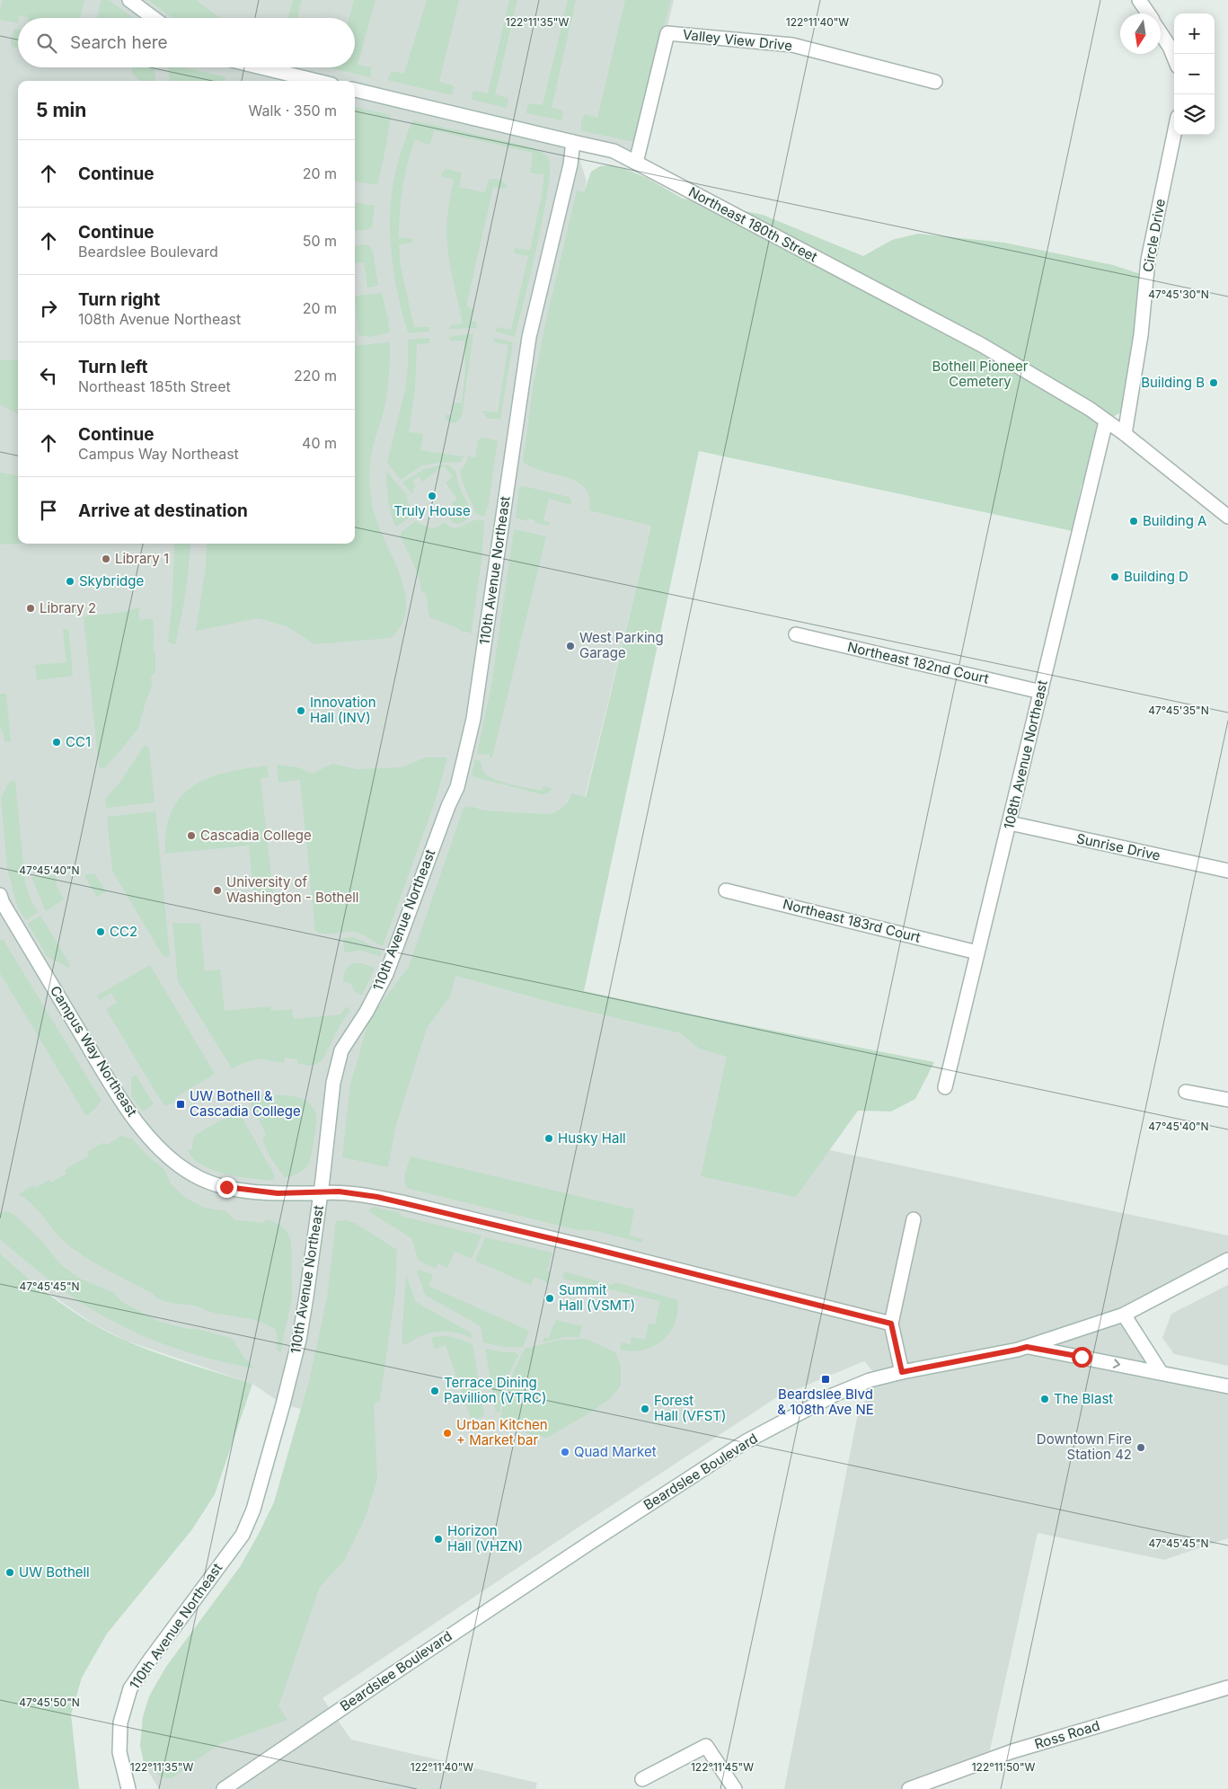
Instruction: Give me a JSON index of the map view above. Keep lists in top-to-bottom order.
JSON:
{
  "streets": {
    "street": [
      "Valley View Drive",
      "Northeast 180th Street",
      "Circle Drive",
      "110th Avenue Northeast",
      "Northeast 182nd Court",
      "108th Avenue Northeast",
      "Sunrise Drive",
      "Northeast 183rd Court",
      "Campus Way Northeast",
      "Beardslee Boulevard",
      "Ross Road"
    ]
  },
  "crossings": [
    ["Valley View Drive", "Northeast 180th Street"],
    ["Northeast 180th Street", "Circle Drive"],
    ["Northeast 180th Street", "110th Avenue Northeast"],
    ["Northeast 180th Street", "108th Avenue Northeast"],
    ["110th Avenue Northeast", "Campus Way Northeast"],
    ["Northeast 182nd Court", "108th Avenue Northeast"],
    ["108th Avenue Northeast", "Sunrise Drive"],
    ["108th Avenue Northeast", "Northeast 183rd Court"]
  ],
  "parks": ["Bothell Pioneer Cemetery"],
  "places": {
    "other": [
      "Building B",
      "Truly House",
      "Building A",
      "Library 1",
      "Building D",
      "Skybridge",
      "Library 2",
      "West Parking Garage",
      "Innovation Hall (INV)",
      "CC1",
      "Cascadia College",
      "University of Washington - Bothell",
      "CC2",
      "Husky Hall",
      "Summit Hall (VSMT)",
      "Terrace Dining Pavillion (VTRC)",
      "The Blast",
      "Forest Hall (VFST)",
      "Urban Kitchen + Market bar",
      "Downtown Fire Station 42",
      "Quad Market",
      "Horizon Hall (VHZN)",
      "UW Bothell"
    ],
    "transit": ["UW Bothell & Cascadia College", "Beardslee Blvd & 108th Ave NE"]
  },
  "north": "bottom",
  "page": {
    "map_buttons": ["+", "−"],
    "search": "Search here",
    "heading": ["5 min", "Walk · 350 m"],
    "list": [
      ["Continue", "20 m"],
      ["Continue", "Beardslee Boulevard", "50 m"],
      ["Turn right", "108th Avenue Northeast", "20 m"],
      ["Turn left", "Northeast 185th Street", "220 m"],
      ["Continue", "Campus Way Northeast", "40 m"],
      "Arrive at destination"
    ]
  },
  "coordinates": [
    "122°11'35\"W",
    "122°11'40\"W",
    "47°45'30\"N",
    "47°45'35\"N",
    "47°45'40\"N",
    "47°45'45\"N",
    "47°45'50\"N",
    "122°11'45\"W",
    "122°11'50\"W"
  ]
}
